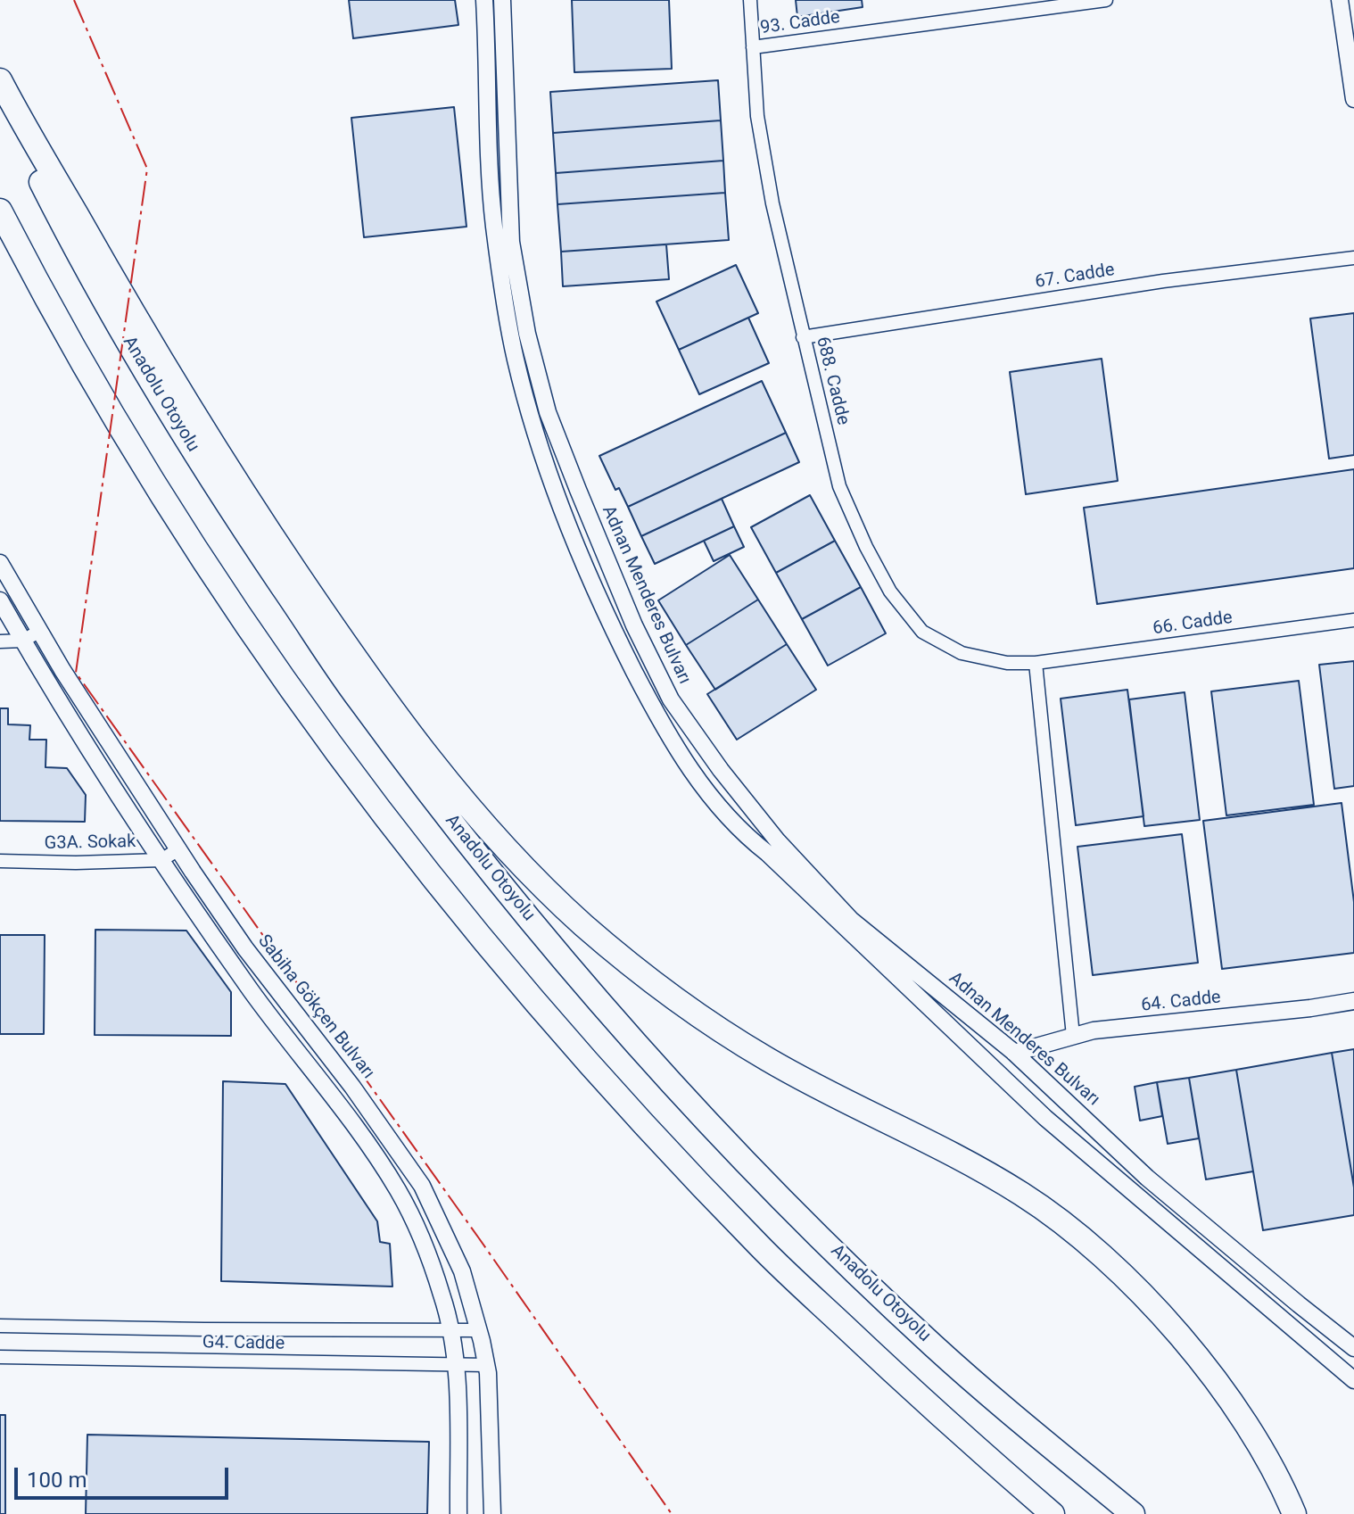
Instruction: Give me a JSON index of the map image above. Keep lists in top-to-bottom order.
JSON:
{
  "streets": {
    "highway": ["Anadolu Otoyolu"],
    "street": [
      "93. Cadde",
      "67. Cadde",
      "688. Cadde",
      "Adnan Menderes Bulvarı",
      "66. Cadde",
      "G3A. Sokak",
      "64. Cadde",
      "Sabiha Gökçen Bulvarı",
      "G4. Cadde"
    ]
  },
  "crossings": [
    ["93. Cadde", "688. Cadde"],
    ["67. Cadde", "688. Cadde"],
    ["688. Cadde", "66. Cadde"],
    ["Adnan Menderes Bulvarı", "64. Cadde"],
    ["G3A. Sokak", "Sabiha Gökçen Bulvarı"],
    ["Sabiha Gökçen Bulvarı", "G4. Cadde"]
  ],
  "scale_bar": "100 m"
}
